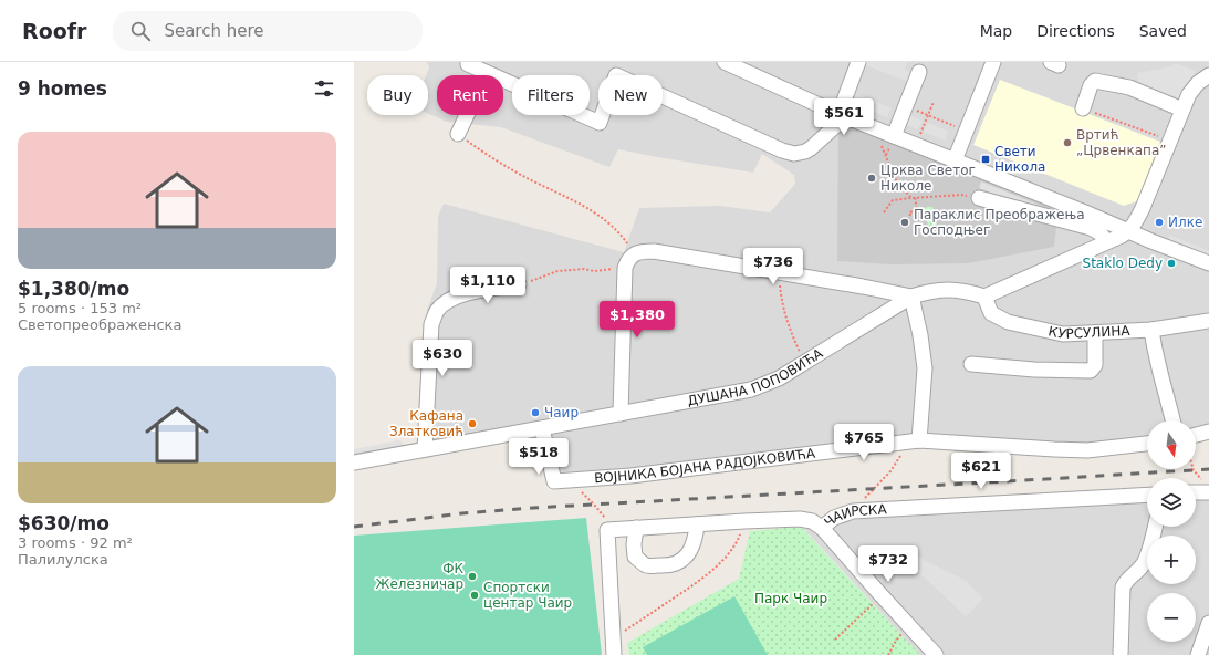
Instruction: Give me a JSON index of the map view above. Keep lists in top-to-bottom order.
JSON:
{
  "streets": {
    "street": [
      "КУРСУЛИНА",
      "ДУШАНА ПОПОВИЋА",
      "ВОЈНИКА БОЈАНА РАДОЈКОВИЋА",
      "ЧАИРСКА"
    ]
  },
  "crossings": [
    ["КУРСУЛИНА", "ДУШАНА ПОПОВИЋА"],
    ["ДУШАНА ПОПОВИЋА", "ВОЈНИКА БОЈАНА РАДОЈКОВИЋА"]
  ],
  "parks": ["Парк Чаир"],
  "places": {
    "other": [
      "Вртић „Црвенкапа”",
      "Црква Светог Николе",
      "Параклис Преображења Господњег",
      "Илке",
      "Staklo Dedy",
      "Чаир",
      "Кафана Златковић",
      "ФК Железничар",
      "Спортски центар Чаир"
    ],
    "transit": ["Свети Никола"]
  },
  "north": "bottom",
  "page": {
    "header": "Roofr",
    "search": "Search here",
    "nav": ["Map", "Directions", "Saved"],
    "heading": "9 homes",
    "chip": [
      "Buy",
      "Rent",
      "Filters",
      "New"
    ],
    "price": [
      "$561",
      "$736",
      "$1,110",
      "$1,380",
      "$630",
      "$765",
      "$518",
      "$621",
      "$732"
    ],
    "list": [
      {
        "name": "$1,380/mo",
        "note": "5 rooms · 153 m² · Светопреображенска"
      },
      {
        "name": "$630/mo",
        "note": "3 rooms · 92 m² · Палилулска"
      }
    ],
    "map_buttons": ["+", "−"]
  }
}
